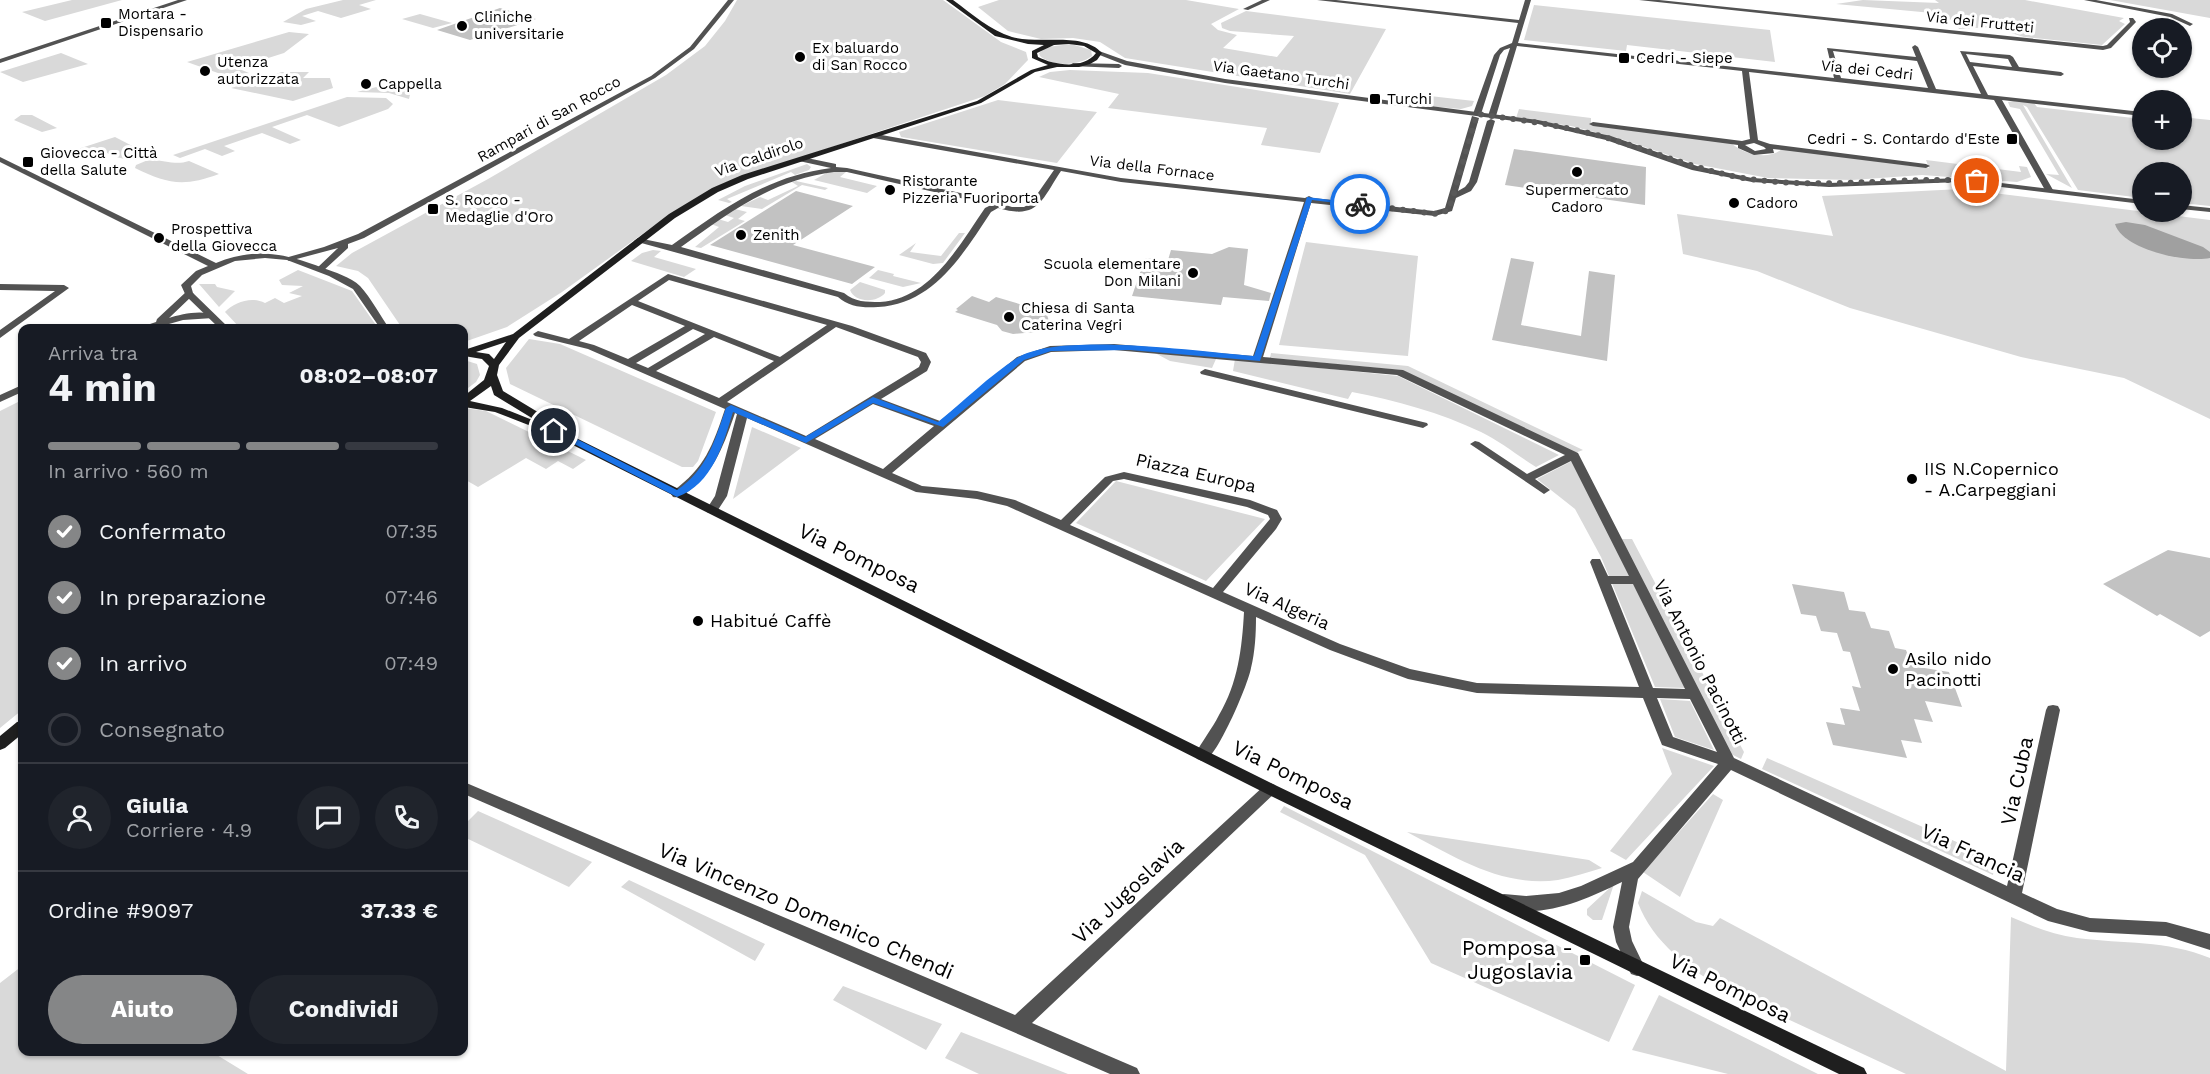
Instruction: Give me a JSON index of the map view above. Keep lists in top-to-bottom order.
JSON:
{
  "streets": {
    "main road": ["Via Caldirolo", "Via Pomposa"],
    "street": [
      "Via dei Frutteti",
      "Via dei Cedri",
      "Via Gaetano Turchi",
      "Rampari di San Rocco",
      "Via della Fornace",
      "Piazza Europa",
      "Via Algeria",
      "Via Antonio Pacinotti",
      "Via Cuba",
      "Via Francia",
      "Via Jugoslavia",
      "Via Vincenzo Domenico Chendi"
    ]
  },
  "crossings": [
    ["Via Gaetano Turchi", "Via Caldirolo"],
    ["Via Caldirolo", "Via della Fornace"],
    ["Via Caldirolo", "Via Pomposa"],
    ["Piazza Europa", "Via Algeria"],
    ["Via Pomposa", "Via Antonio Pacinotti"],
    ["Via Pomposa", "Via Jugoslavia"],
    ["Via Algeria", "Via Antonio Pacinotti"],
    ["Via Antonio Pacinotti", "Via Francia"],
    ["Via Cuba", "Via Francia"],
    ["Via Jugoslavia", "Via Vincenzo Domenico Chendi"]
  ],
  "places": {
    "transit": [
      "Mortara - Dispensario",
      "Cedri - Siepe",
      "Turchi",
      "Cedri - S. Contardo d'Este",
      "Giovecca - Città della Salute",
      "S. Rocco - Medaglie d'Oro",
      "Pomposa - Jugoslavia"
    ],
    "other": [
      "Cliniche universitarie",
      "Ex baluardo di San Rocco",
      "Utenza autorizzata",
      "Cappella",
      "Supermercato Cadoro",
      "Ristorante Pizzeria Fuoriporta",
      "Cadoro",
      "Zenith",
      "Prospettiva della Giovecca",
      "Scuola elementare Don Milani",
      "Chiesa di Santa Caterina Vegri",
      "IIS N.Copernico - A.Carpeggiani",
      "Habitué Caffè",
      "Asilo nido Pacinotti"
    ]
  },
  "page": {
    "map_buttons": ["+", "−"],
    "heading": ["4 min", "Arriva tra", "08:02–08:07"],
    "panel": [
      "Giulia",
      "Corriere · 4.9",
      "Ordine #9097",
      "37.33 €"
    ],
    "bar": "In arrivo · 560 m",
    "list": [
      ["Confermato", "07:35"],
      ["In preparazione", "07:46"],
      ["In arrivo", "07:49"],
      "Consegnato"
    ],
    "buttons": ["Aiuto", "Condividi"]
  }
}
